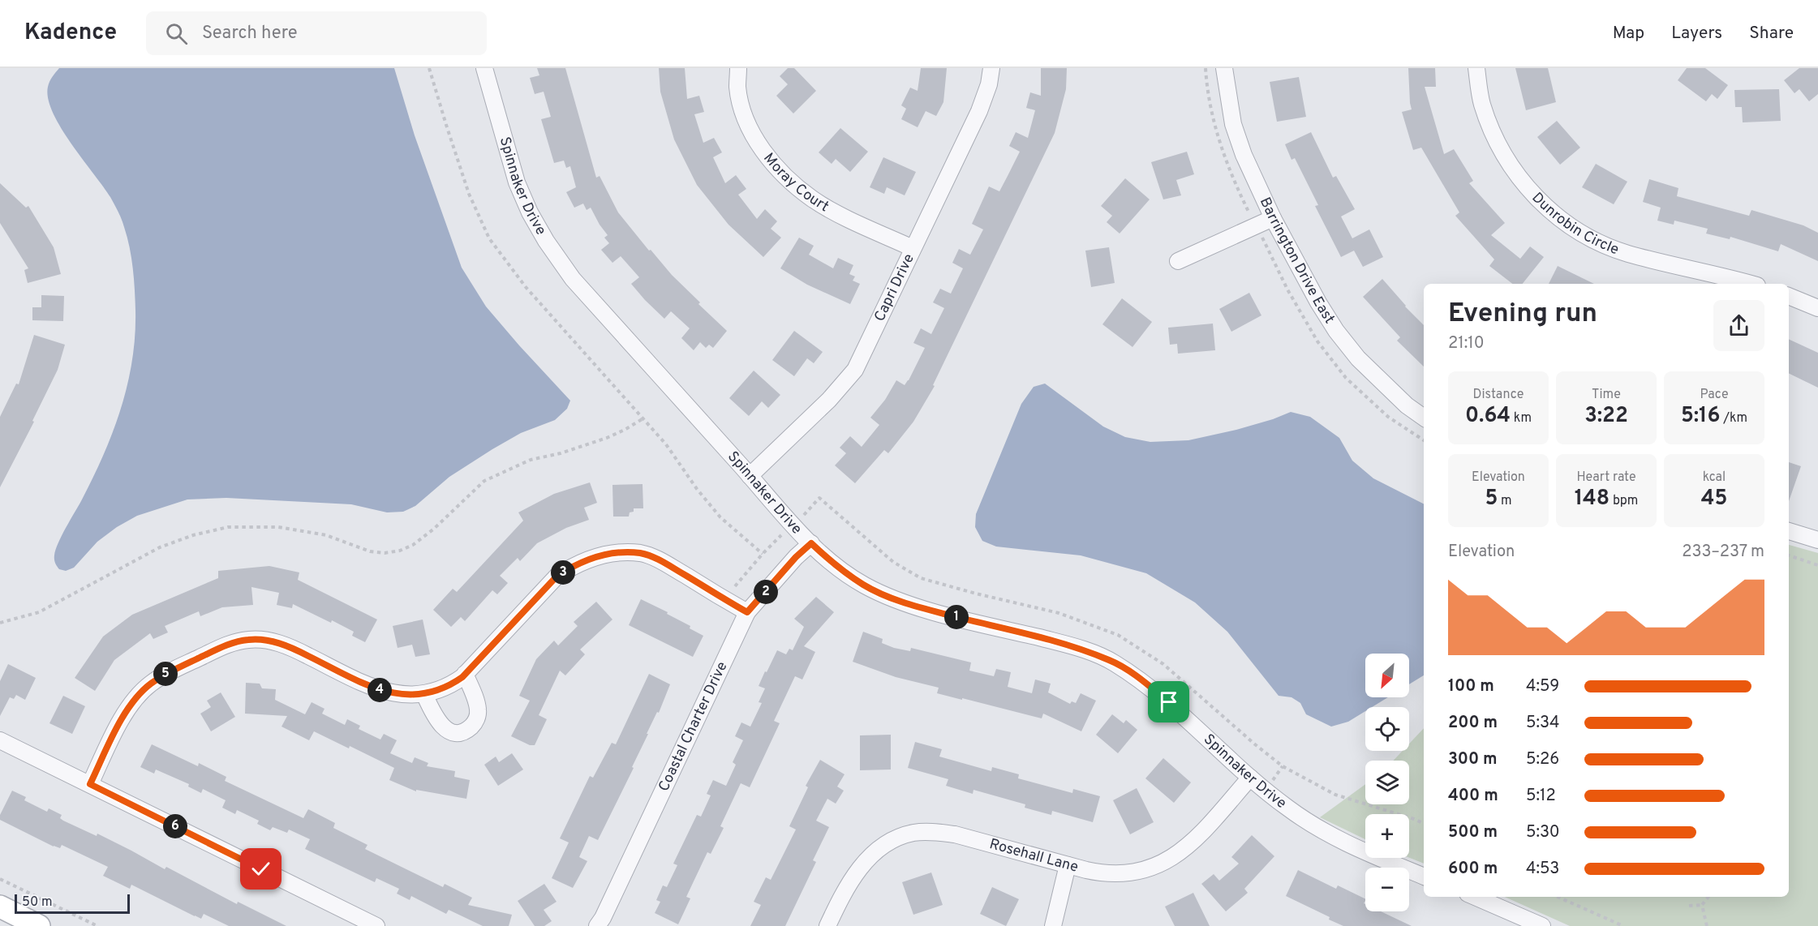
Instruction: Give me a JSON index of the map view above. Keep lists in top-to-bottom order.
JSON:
{
  "streets": {
    "street": [
      "Moray Court",
      "Spinnaker Drive",
      "Dunrobin Circle",
      "Barrington Drive East",
      "Capri Drive",
      "Coastal Charter Drive",
      "Rosehall Lane"
    ]
  },
  "crossings": [
    ["Moray Court", "Capri Drive"],
    ["Spinnaker Drive", "Capri Drive"],
    ["Spinnaker Drive", "Coastal Charter Drive"],
    ["Spinnaker Drive", "Rosehall Lane"]
  ],
  "scale_bar": "50 m",
  "north": "bottom left",
  "page": {
    "header": "Kadence",
    "search": "Search here",
    "nav": ["Map", "Layers", "Share"],
    "heading": ["Evening run", "21:10"],
    "stats": [
      ["Distance", "0.64 km"],
      ["Time", "3:22"],
      ["Pace", "5:16 /km"],
      ["Elevation", "5 m"],
      ["Heart rate", "148 bpm"],
      ["kcal", "45"]
    ],
    "chart": ["Elevation", "233–237 m"],
    "pins": [
      "3",
      "2",
      "1",
      "5",
      "4",
      "6"
    ],
    "map_buttons": ["+", "−"],
    "list": [
      {
        "name": "100 m",
        "note": "4:59"
      },
      {
        "name": "200 m",
        "note": "5:34"
      },
      {
        "name": "300 m",
        "note": "5:26"
      },
      {
        "name": "400 m",
        "note": "5:12"
      },
      {
        "name": "500 m",
        "note": "5:30"
      },
      {
        "name": "600 m",
        "note": "4:53"
      }
    ],
    "scale": "50 m"
  }
}
